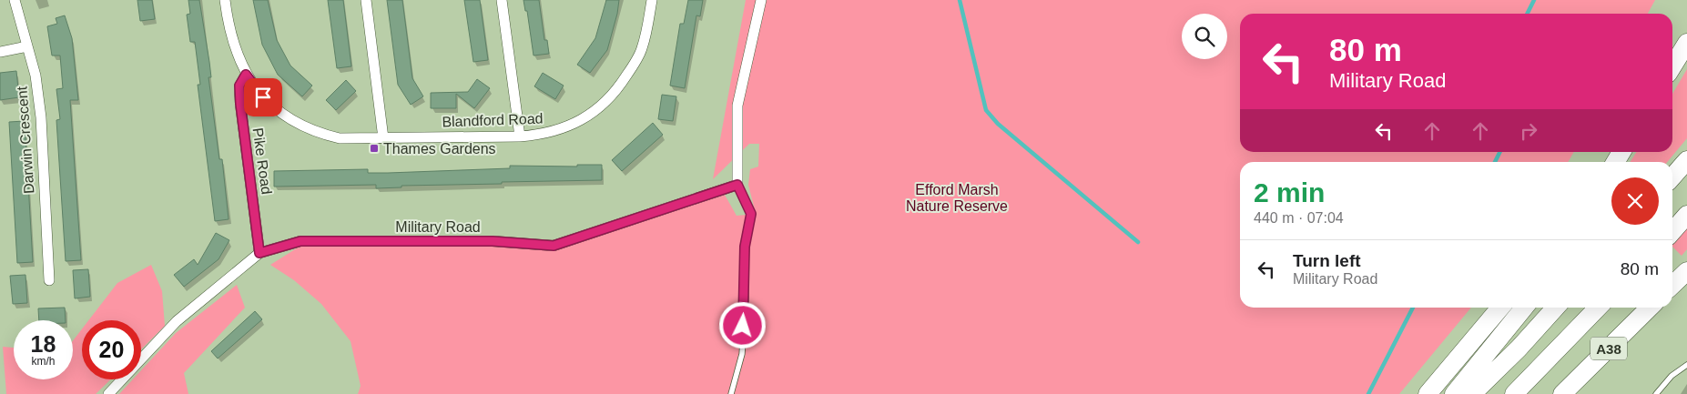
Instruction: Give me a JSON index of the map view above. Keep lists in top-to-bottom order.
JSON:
{
  "streets": {
    "highway": ["A38"],
    "street": [
      "Blandford Road",
      "Darwin Crescent",
      "Pike Road",
      "Military Road"
    ]
  },
  "crossings": [
    ["Blandford Road", "Pike Road"],
    ["Pike Road", "Military Road"]
  ],
  "parks": ["Efford Marsh Nature Reserve"],
  "places": {
    "transit": ["Thames Gardens"]
  },
  "page": {
    "turn": ["80 m", "Military Road"],
    "heading": ["2 min", "440 m · 07:04"],
    "list": [
      {
        "name": "Turn left",
        "note": "Military Road",
        "value": "80 m"
      }
    ],
    "speed": "18 km/h",
    "limit": "20"
  }
}
